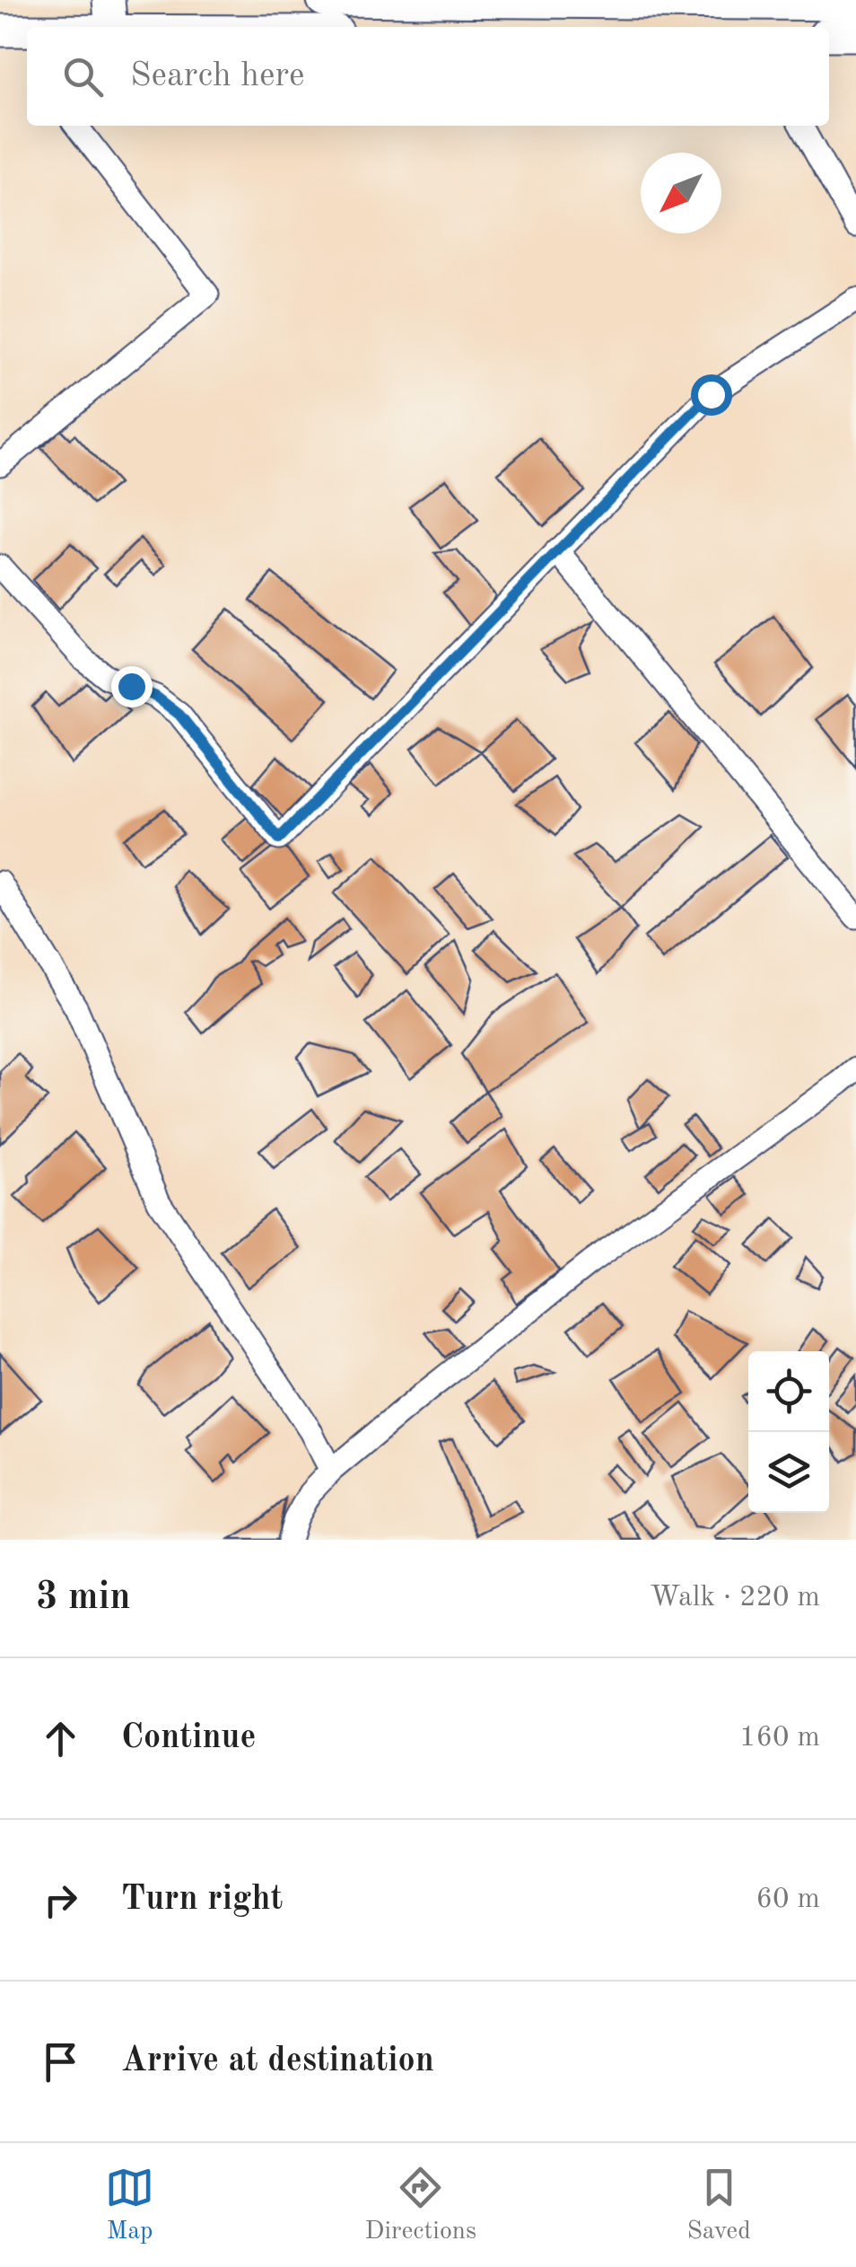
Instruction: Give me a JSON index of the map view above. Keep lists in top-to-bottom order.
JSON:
{
  "north": "bottom left",
  "page": {
    "search": "Search here",
    "heading": ["3 min", "Walk · 220 m"],
    "list": [
      ["Continue", "160 m"],
      ["Turn right", "60 m"],
      "Arrive at destination"
    ],
    "nav": ["Map", "Directions", "Saved"]
  }
}
